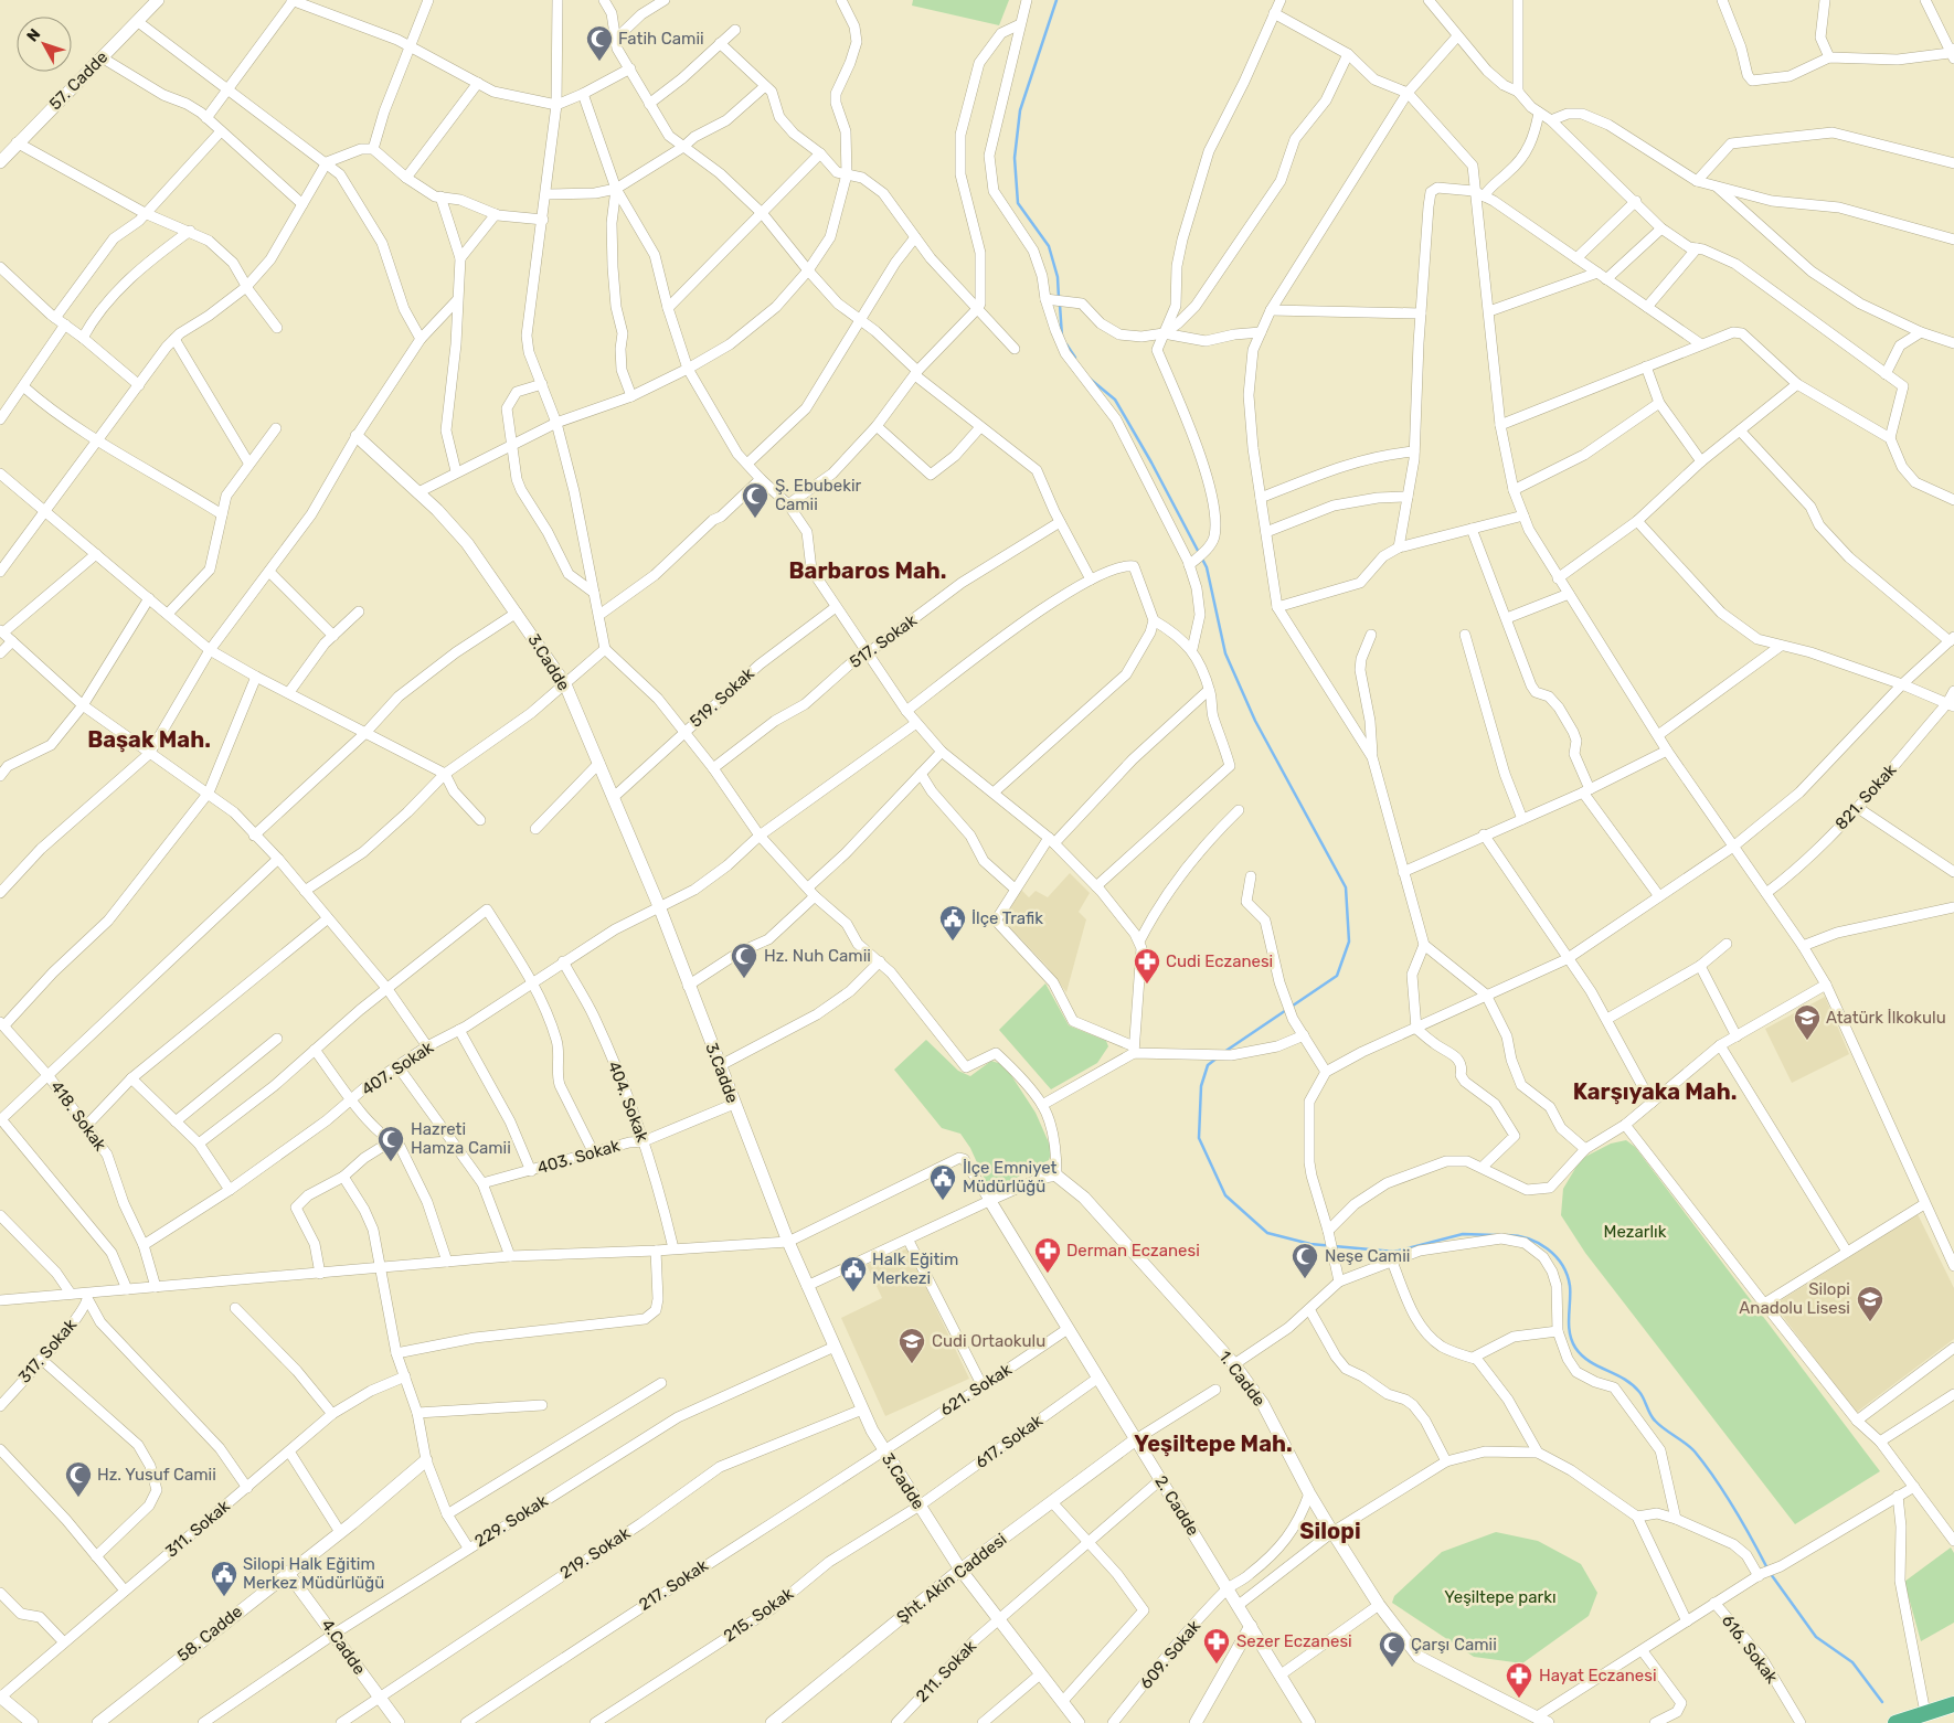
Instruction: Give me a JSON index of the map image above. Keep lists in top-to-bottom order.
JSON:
{
  "streets": {
    "street": [
      "57. Cadde",
      "517. Sokak",
      "3.Cadde",
      "519. Sokak",
      "821. Sokak",
      "407. Sokak",
      "404. Sokak",
      "418. Sokak",
      "403. Sokak",
      "317. Sokak",
      "1. Cadde",
      "621. Sokak",
      "617. Sokak",
      "2. Cadde",
      "229. Sokak",
      "311. Sokak",
      "219. Sokak",
      "Şht. Akin Caddesi",
      "217. Sokak",
      "215. Sokak",
      "58. Cadde",
      "4.Cadde",
      "616. Sokak",
      "609. Sokak",
      "211. Sokak"
    ]
  },
  "crossings": [
    ["3.Cadde", "519. Sokak"],
    ["3.Cadde", "407. Sokak"],
    ["3.Cadde", "403. Sokak"],
    ["3.Cadde", "621. Sokak"],
    ["3.Cadde", "617. Sokak"],
    ["3.Cadde", "229. Sokak"],
    ["3.Cadde", "219. Sokak"],
    ["3.Cadde", "Şht. Akin Caddesi"],
    ["3.Cadde", "217. Sokak"],
    ["3.Cadde", "215. Sokak"],
    ["3.Cadde", "211. Sokak"],
    ["407. Sokak", "404. Sokak"],
    ["407. Sokak", "418. Sokak"],
    ["404. Sokak", "403. Sokak"],
    ["1. Cadde", "609. Sokak"],
    ["621. Sokak", "2. Cadde"],
    ["621. Sokak", "217. Sokak"],
    ["617. Sokak", "2. Cadde"],
    ["617. Sokak", "215. Sokak"],
    ["2. Cadde", "Şht. Akin Caddesi"],
    ["2. Cadde", "609. Sokak"],
    ["2. Cadde", "211. Sokak"],
    ["229. Sokak", "4.Cadde"],
    ["219. Sokak", "4.Cadde"],
    ["58. Cadde", "4.Cadde"]
  ],
  "districts": [
    "Barbaros Mah.",
    "Başak Mah.",
    "Karşıyaka Mah.",
    "Yeşiltepe Mah.",
    "Silopi"
  ],
  "parks": ["Mezarlık", "Yeşiltepe parkı"],
  "places": {
    "mosque": [
      "Fatih Camii",
      "Ş. Ebubekir Camii",
      "Hz. Nuh Camii",
      "Hazreti Hamza Camii",
      "Neşe Camii",
      "Hz. Yusuf Camii",
      "Çarşı Camii"
    ],
    "public building": [
      "İlçe Trafik",
      "İlçe Emniyet Müdürlüğü",
      "Halk Eğitim Merkezi",
      "Silopi Halk Eğitim Merkez Müdürlüğü"
    ],
    "pharmacy": [
      "Cudi Eczanesi",
      "Derman Eczanesi",
      "Sezer Eczanesi",
      "Hayat Eczanesi"
    ],
    "school or university": ["Atatürk İlkokulu", "Silopi Anadolu Lisesi", "Cudi Ortaokulu"]
  },
  "north": "top left"
}
